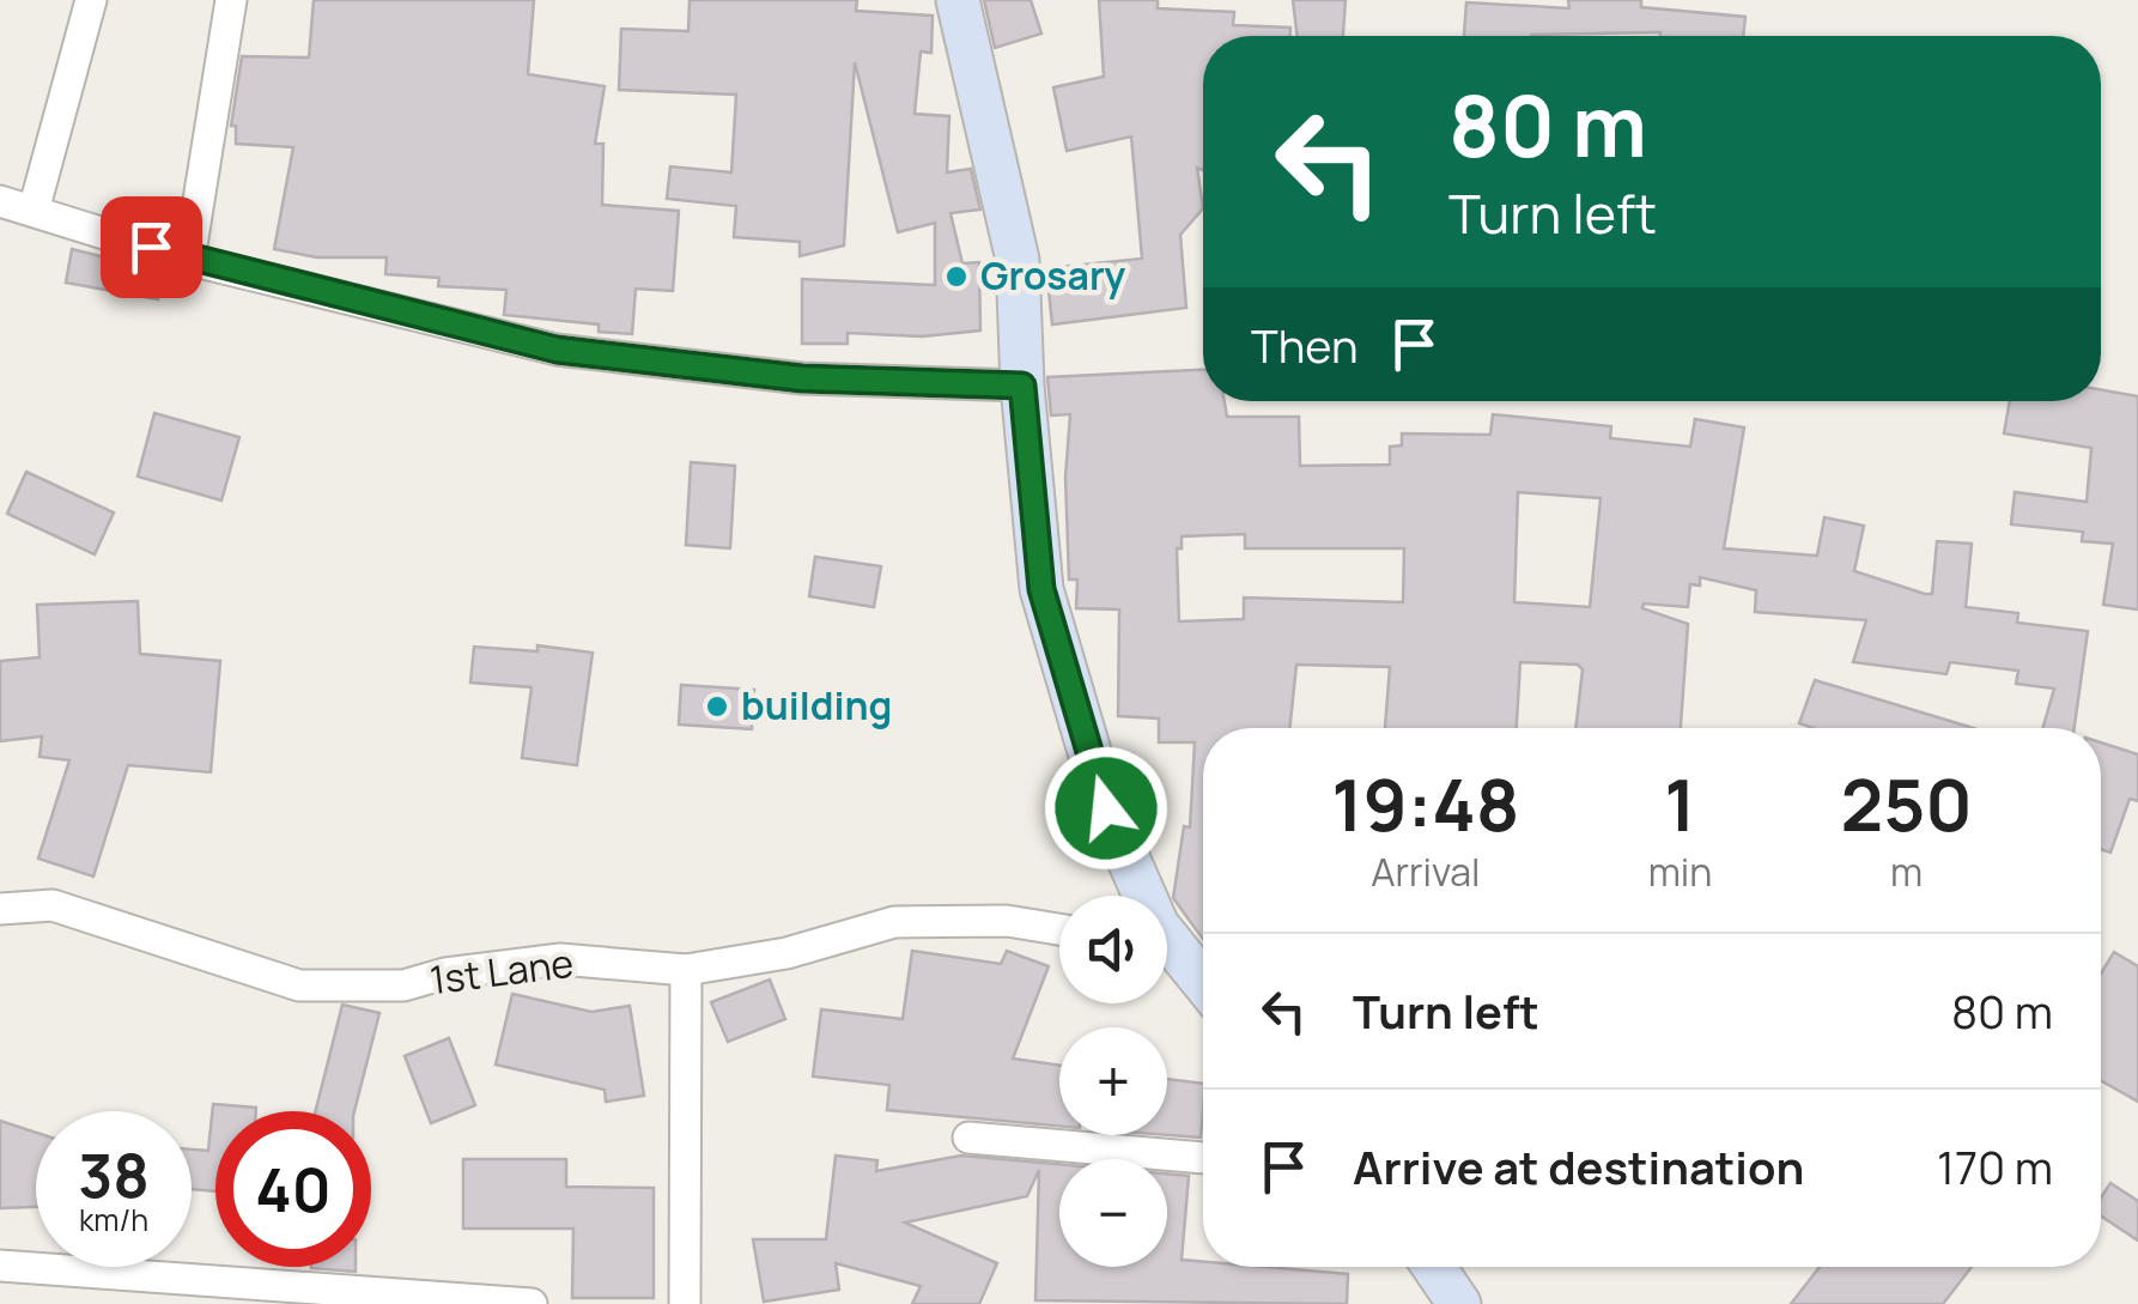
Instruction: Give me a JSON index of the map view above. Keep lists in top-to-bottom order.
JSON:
{
  "streets": {
    "street": ["1st Lane"]
  },
  "places": ["Grosary", "building"],
  "page": {
    "turn": ["80 m", "Turn left"],
    "then": "Then",
    "eta": [
      "19:48",
      "Arrival",
      "1",
      "min",
      "250",
      "m"
    ],
    "map_buttons": ["+", "−"],
    "list": [
      {
        "name": "Turn left",
        "value": "80 m"
      },
      {
        "name": "Arrive at destination",
        "value": "170 m"
      }
    ],
    "speed": "38 km/h",
    "limit": "40"
  }
}
